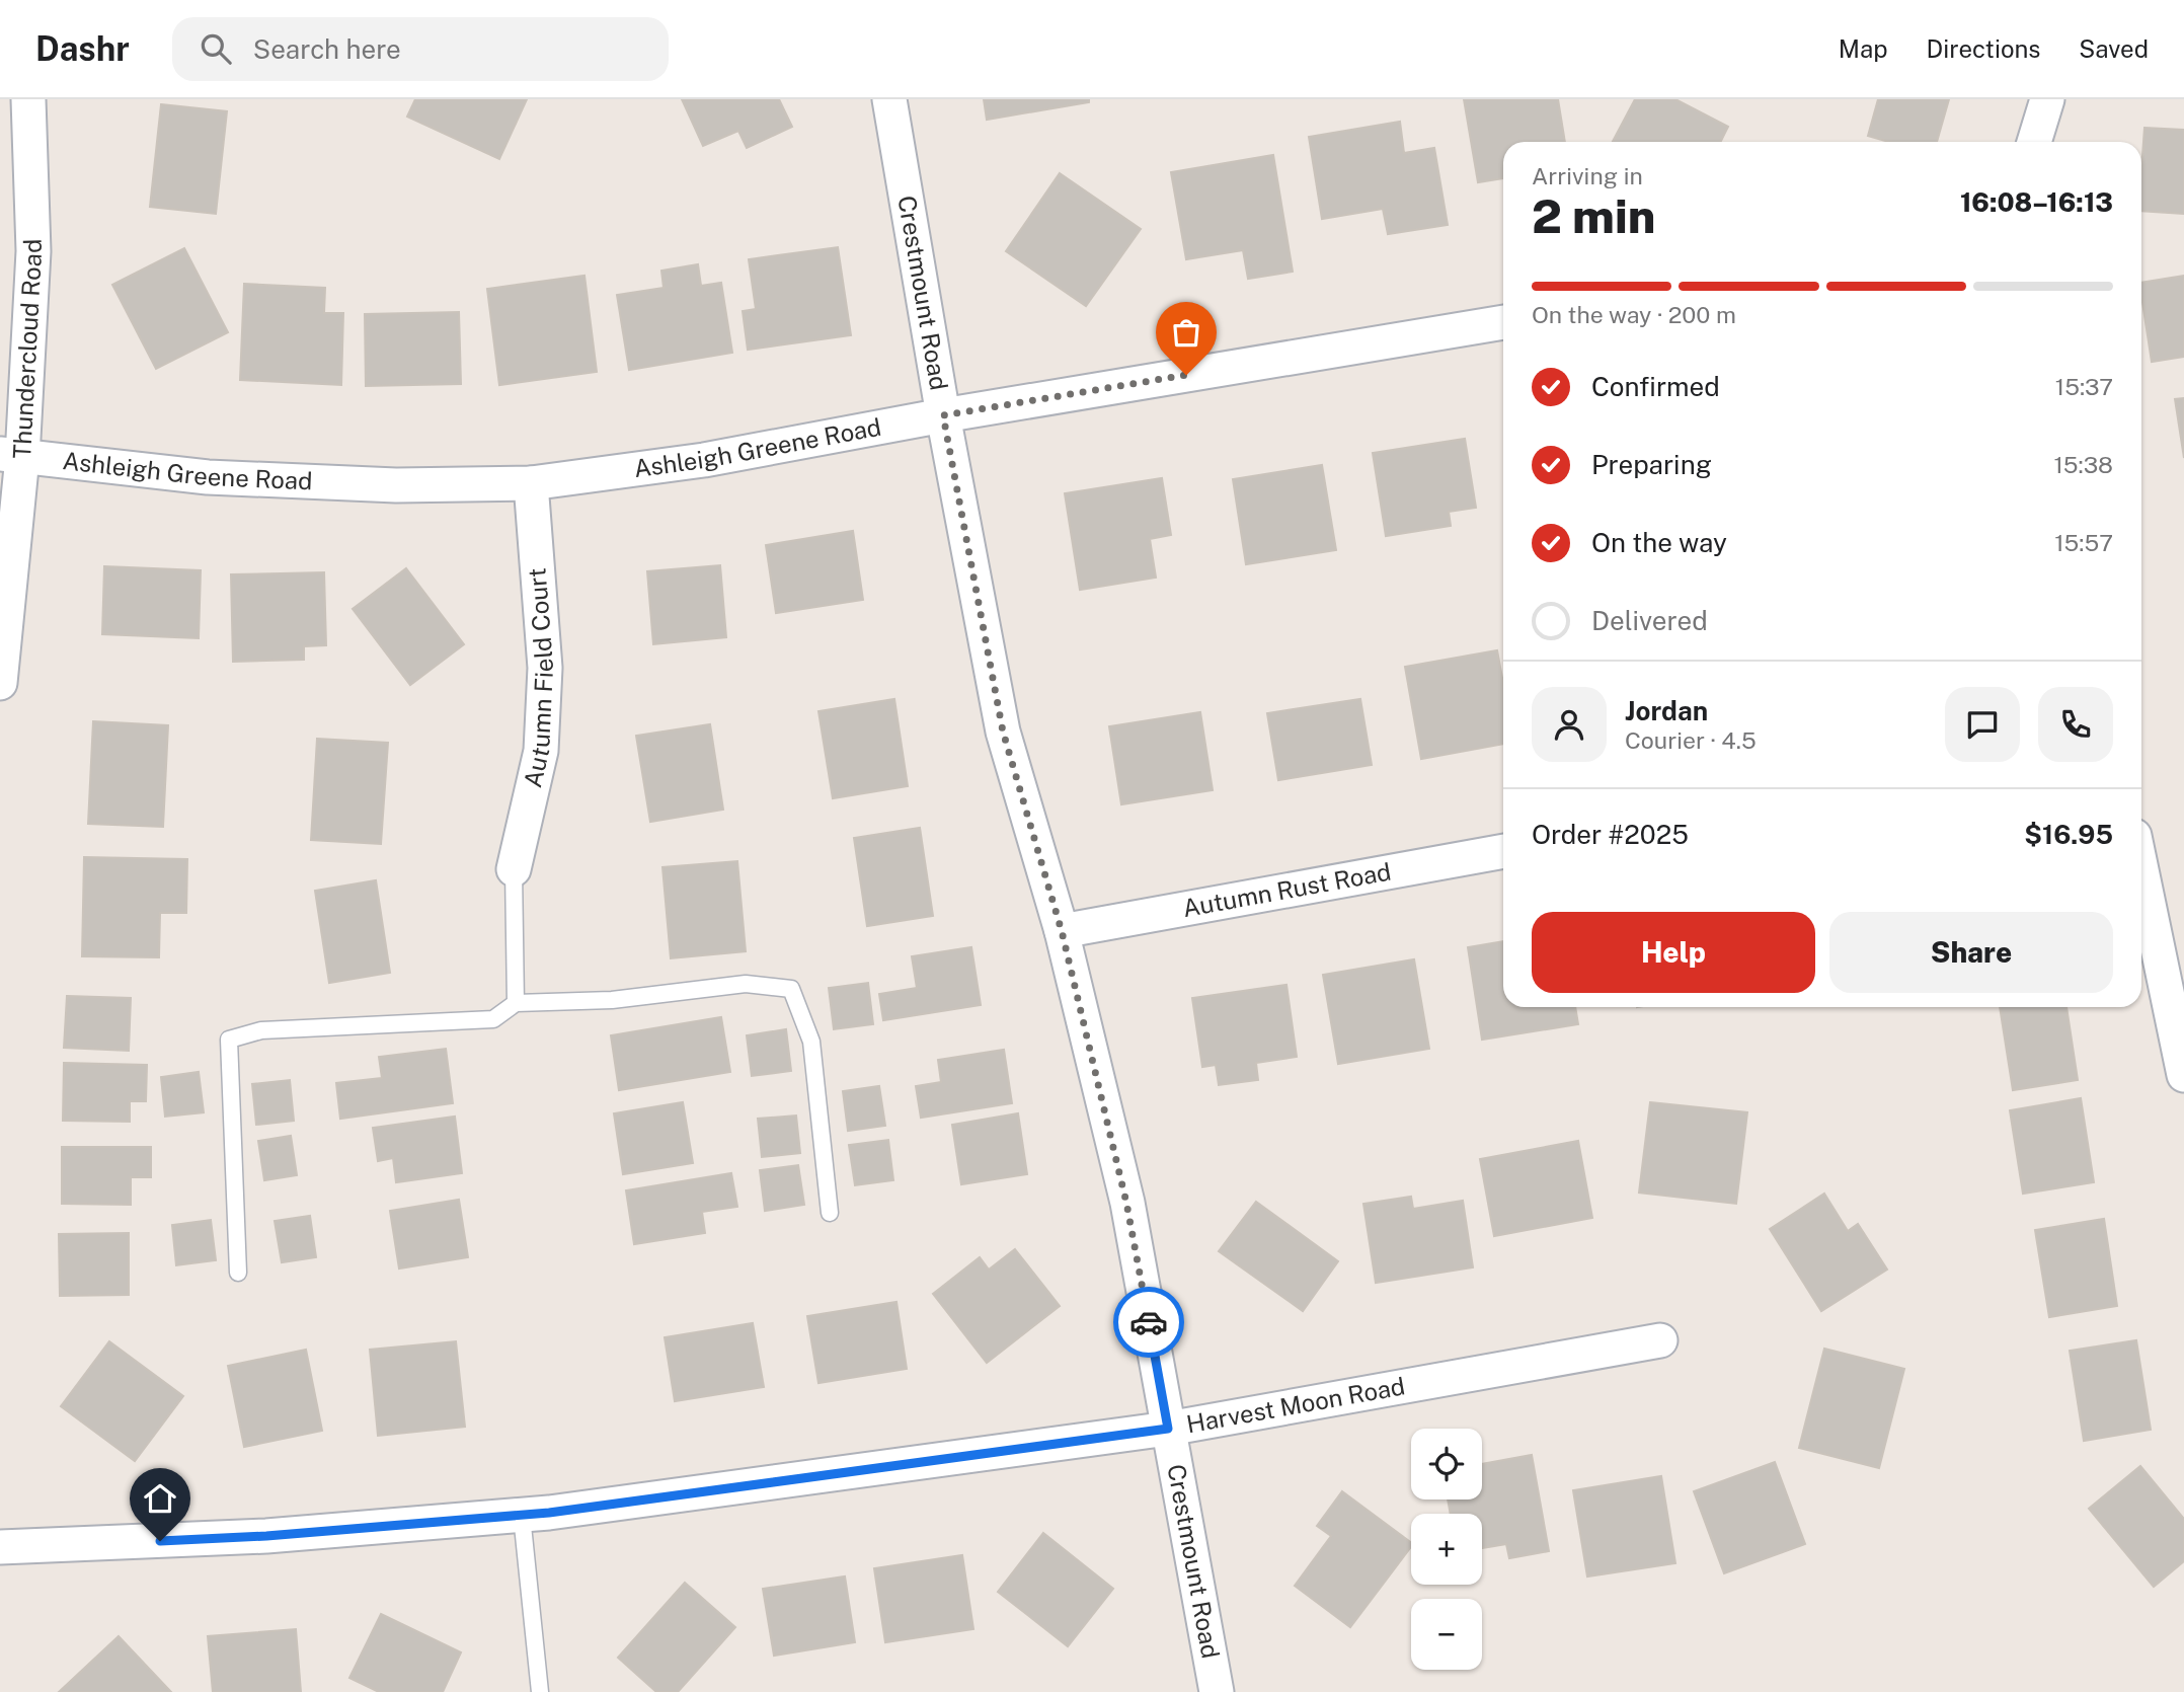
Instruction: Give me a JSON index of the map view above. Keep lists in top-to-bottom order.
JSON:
{
  "streets": {
    "street": [
      "Crestmount Road",
      "Thundercloud Road",
      "Ashleigh Greene Road",
      "Autumn Field Court",
      "Autumn Rust Road",
      "Harvest Moon Road"
    ]
  },
  "crossings": [
    ["Crestmount Road", "Ashleigh Greene Road"],
    ["Crestmount Road", "Autumn Rust Road"],
    ["Crestmount Road", "Harvest Moon Road"],
    ["Thundercloud Road", "Ashleigh Greene Road"],
    ["Ashleigh Greene Road", "Autumn Field Court"]
  ],
  "page": {
    "header": "Dashr",
    "search": "Search here",
    "nav": ["Map", "Directions", "Saved"],
    "heading": ["2 min", "Arriving in", "16:08–16:13"],
    "panel": [
      "Jordan",
      "Courier · 4.5",
      "Order #2025",
      "$16.95"
    ],
    "bar": "On the way · 200 m",
    "list": [
      ["Confirmed", "15:37"],
      ["Preparing", "15:38"],
      ["On the way", "15:57"],
      "Delivered"
    ],
    "buttons": ["Help", "Share"],
    "map_buttons": ["+", "−"]
  }
}
